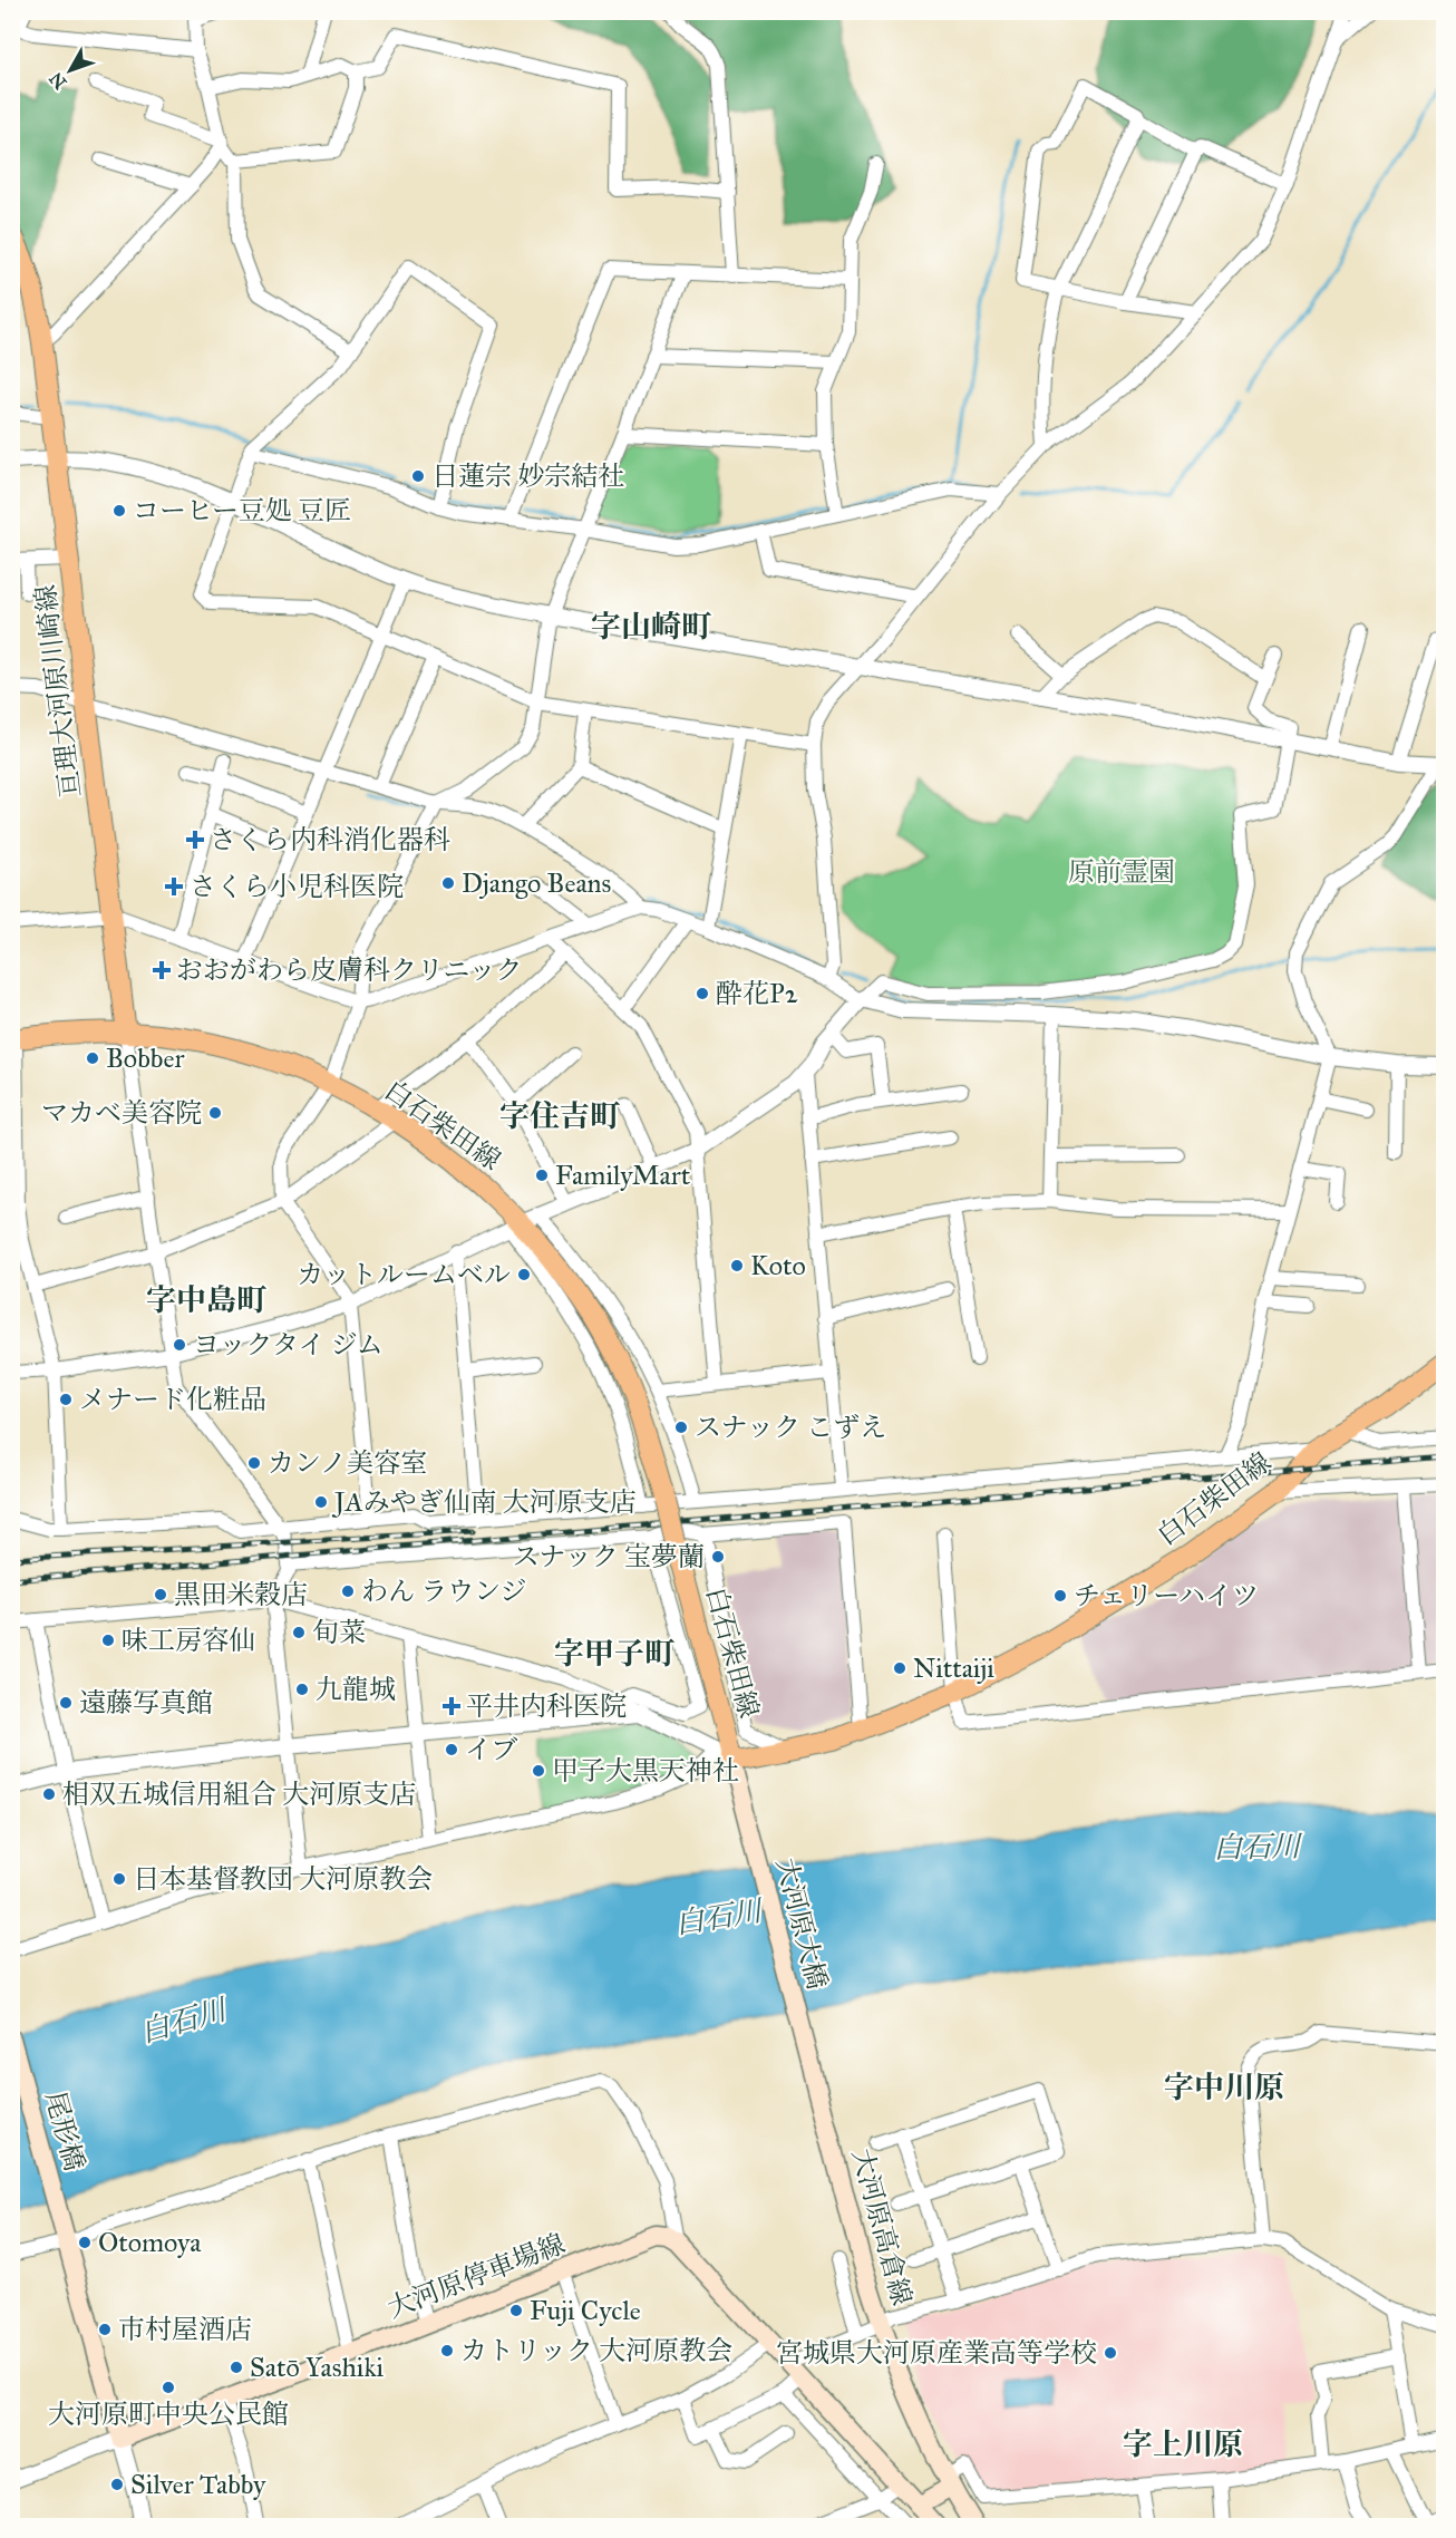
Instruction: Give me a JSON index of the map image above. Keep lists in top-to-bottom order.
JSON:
{
  "streets": {
    "main road": [
      "亘理大河原川崎線",
      "白石柴田線",
      "大河原大橋",
      "尾形橋",
      "大河原高倉線",
      "大河原停車場線"
    ]
  },
  "crossings": [
    ["亘理大河原川崎線", "白石柴田線"],
    ["白石柴田線", "大河原大橋"],
    ["大河原大橋", "大河原高倉線"]
  ],
  "districts": [
    "字山崎町",
    "字住吉町",
    "字中島町",
    "字甲子町",
    "字中川原",
    "字上川原"
  ],
  "water": ["白石川"],
  "parks": ["原前霊園"],
  "places": {
    "other": [
      "日蓮宗 妙宗結社",
      "コーヒー豆処 豆匠",
      "Django Beans",
      "酔花P2",
      "Bobber",
      "マカベ美容院",
      "FamilyMart",
      "Koto",
      "カットルームベル",
      "ヨックタイ ジム",
      "メナード化粧品",
      "スナック こずえ",
      "カンノ美容室",
      "JAみやぎ仙南 大河原支店",
      "スナック 宝夢蘭",
      "わん ラウンジ",
      "黒田米穀店",
      "チェリーハイツ",
      "旬菜",
      "味工房容仙",
      "Nittaiji",
      "九龍城",
      "遠藤写真館",
      "イブ",
      "甲子大黒天神社",
      "相双五城信用組合 大河原支店",
      "日本基督教団 大河原教会",
      "Otomoya",
      "Fuji Cycle",
      "市村屋酒店",
      "カトリック 大河原教会",
      "宮城県大河原産業高等学校",
      "Satō Yashiki",
      "大河原町中央公民館",
      "Silver Tabby"
    ],
    "health": [
      "さくら内科消化器科",
      "さくら小児科医院",
      "おおがわら皮膚科クリニック",
      "平井内科医院"
    ]
  },
  "north": "bottom left"
}
